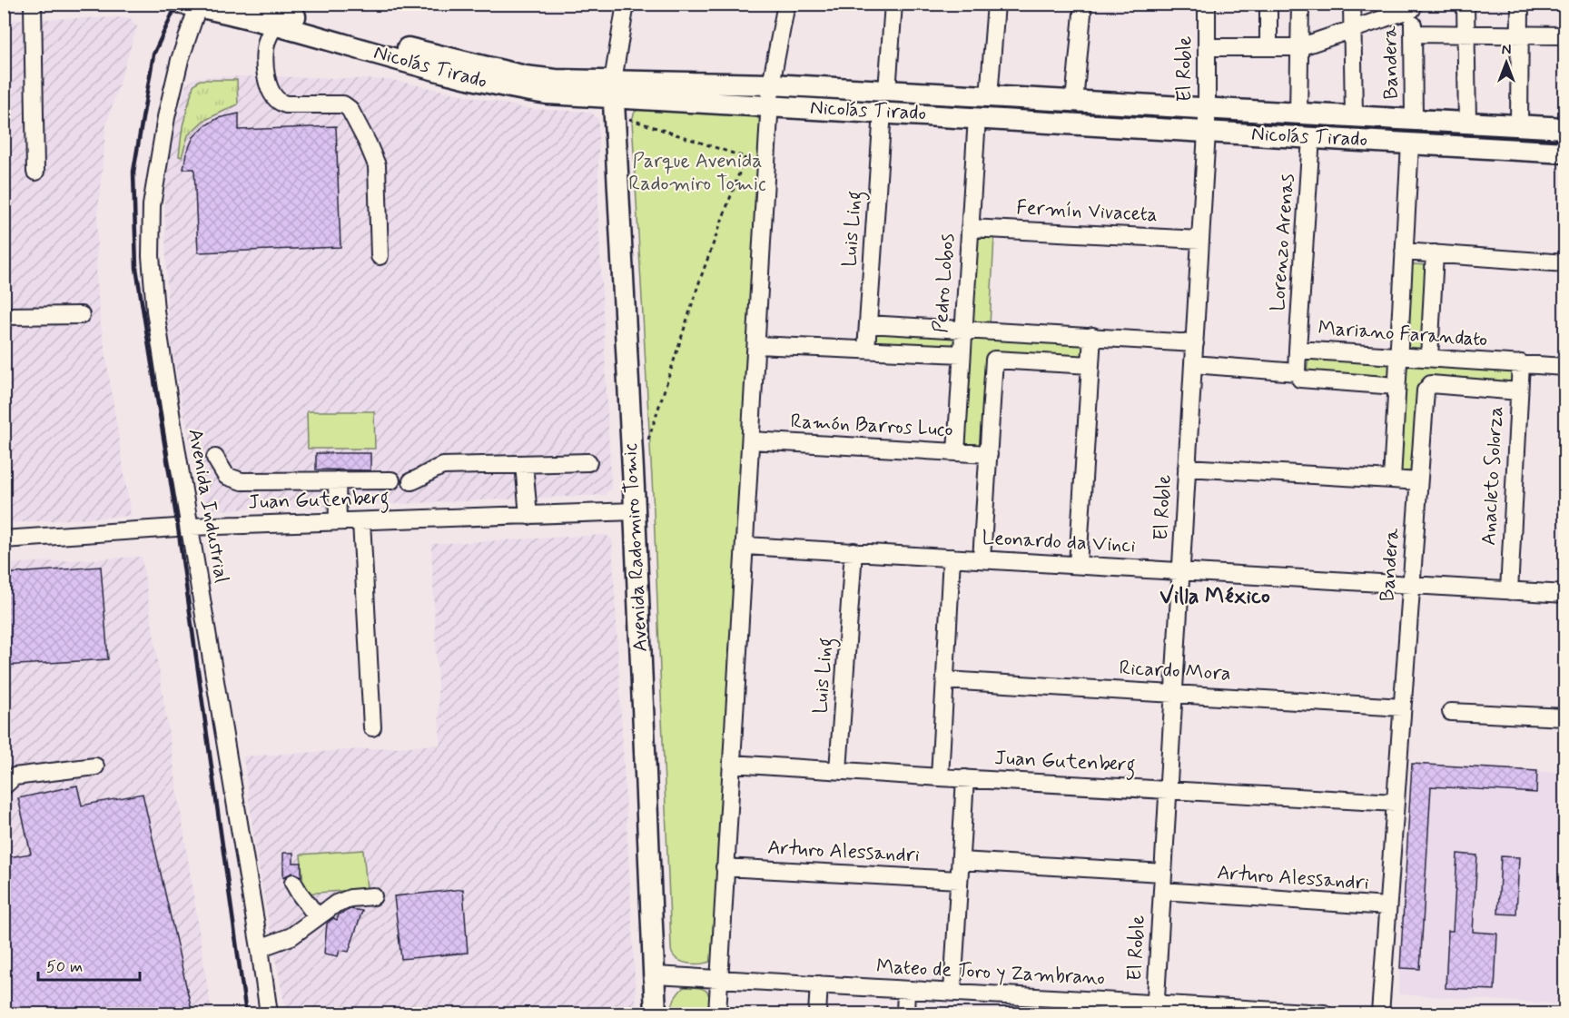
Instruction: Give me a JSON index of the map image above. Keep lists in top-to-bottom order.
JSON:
{
  "streets": {
    "main road": ["Nicolás Tirado", "Avenida Radomiro Tomic"],
    "street": [
      "Bandera",
      "El Roble",
      "Fermín Vivaceta",
      "Luis Ling",
      "Lorenzo Arenas",
      "Pedro Lobos",
      "Mariano Farandato",
      "Ramón Barros Luco",
      "Anacleto Solorza",
      "Juan Gutenberg",
      "Avenida Industrial",
      "Leonardo da Vinci",
      "Ricardo Mora",
      "Arturo Alessandri",
      "Mateo de Toro y Zambrano"
    ]
  },
  "crossings": [
    ["Bandera", "Nicolás Tirado"],
    ["Bandera", "Anacleto Solorza"],
    ["Bandera", "Juan Gutenberg"],
    ["Bandera", "Leonardo da Vinci"],
    ["Bandera", "Ricardo Mora"],
    ["Bandera", "Arturo Alessandri"],
    ["Nicolás Tirado", "El Roble"],
    ["Nicolás Tirado", "Luis Ling"],
    ["Nicolás Tirado", "Lorenzo Arenas"],
    ["Nicolás Tirado", "Pedro Lobos"],
    ["Nicolás Tirado", "Avenida Industrial"],
    ["Nicolás Tirado", "Avenida Radomiro Tomic"],
    ["El Roble", "Fermín Vivaceta"],
    ["El Roble", "Juan Gutenberg"],
    ["El Roble", "Leonardo da Vinci"],
    ["El Roble", "Ricardo Mora"],
    ["El Roble", "Arturo Alessandri"],
    ["El Roble", "Mateo de Toro y Zambrano"],
    ["Fermín Vivaceta", "Pedro Lobos"],
    ["Luis Ling", "Juan Gutenberg"],
    ["Luis Ling", "Leonardo da Vinci"],
    ["Lorenzo Arenas", "Mariano Farandato"],
    ["Pedro Lobos", "Ramón Barros Luco"],
    ["Mariano Farandato", "Anacleto Solorza"],
    ["Anacleto Solorza", "Leonardo da Vinci"],
    ["Juan Gutenberg", "Avenida Industrial"],
    ["Juan Gutenberg", "Avenida Radomiro Tomic"],
    ["Avenida Radomiro Tomic", "Mateo de Toro y Zambrano"]
  ],
  "districts": ["Villa México"],
  "parks": ["Parque Avenida Radomiro Tomic"],
  "scale_bar": "50 m",
  "north": "top"
}
